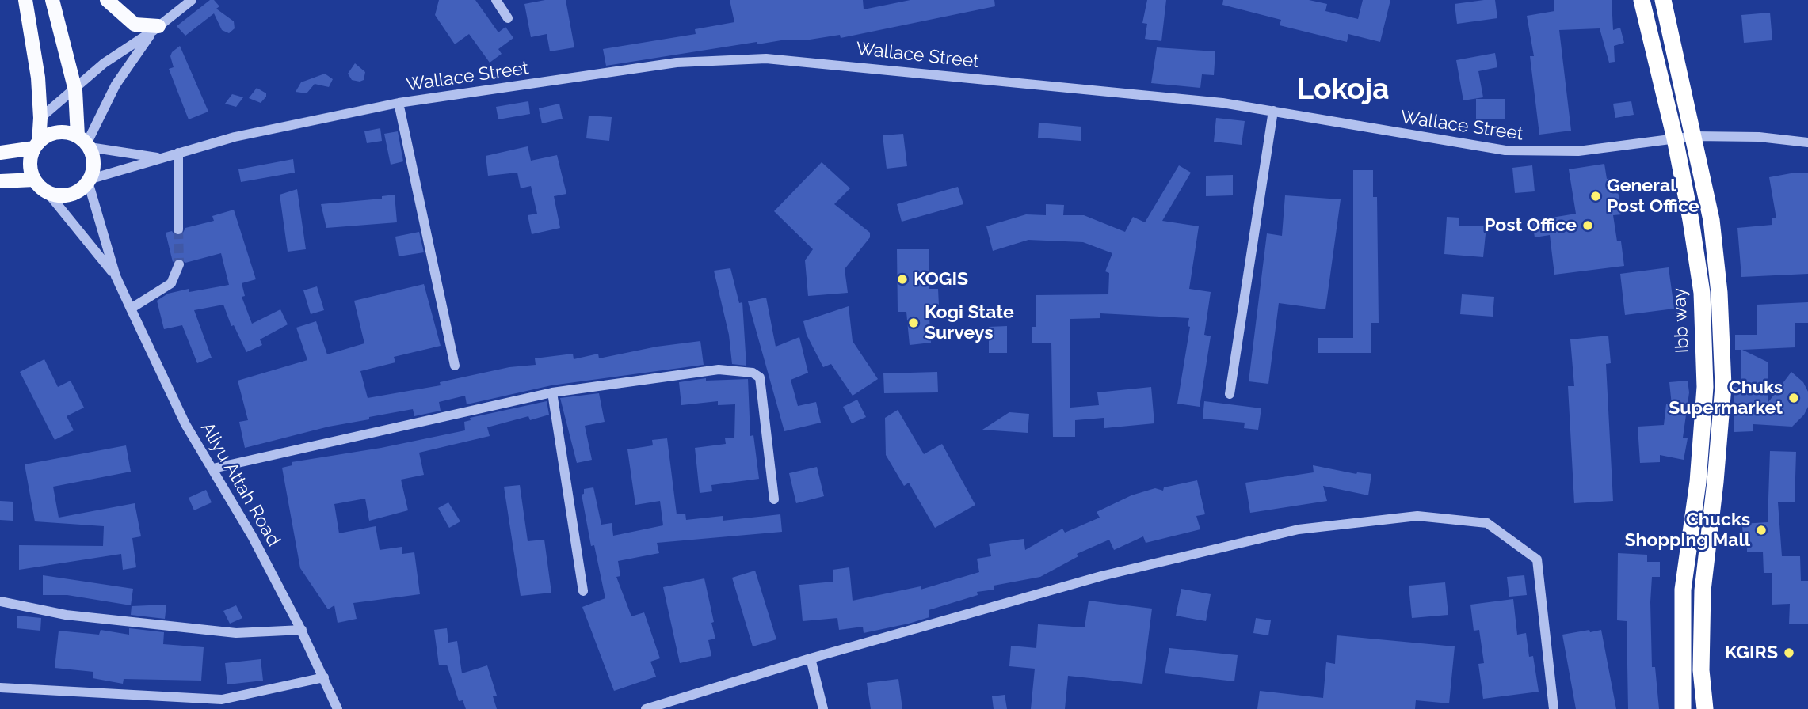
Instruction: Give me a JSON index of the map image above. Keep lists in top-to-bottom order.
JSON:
{
  "streets": {
    "highway": ["Ibb way"],
    "street": ["Wallace Street", "Aliyu Attah Road"]
  },
  "crossings": [
    ["Wallace Street", "Ibb way"]
  ],
  "districts": ["Lokoja"],
  "places": [
    "General Post Office",
    "Post Office",
    "KOGIS",
    "Kogi State Surveys",
    "Chuks Supermarket",
    "Chucks Shopping Mall",
    "KGIRS"
  ]
}
